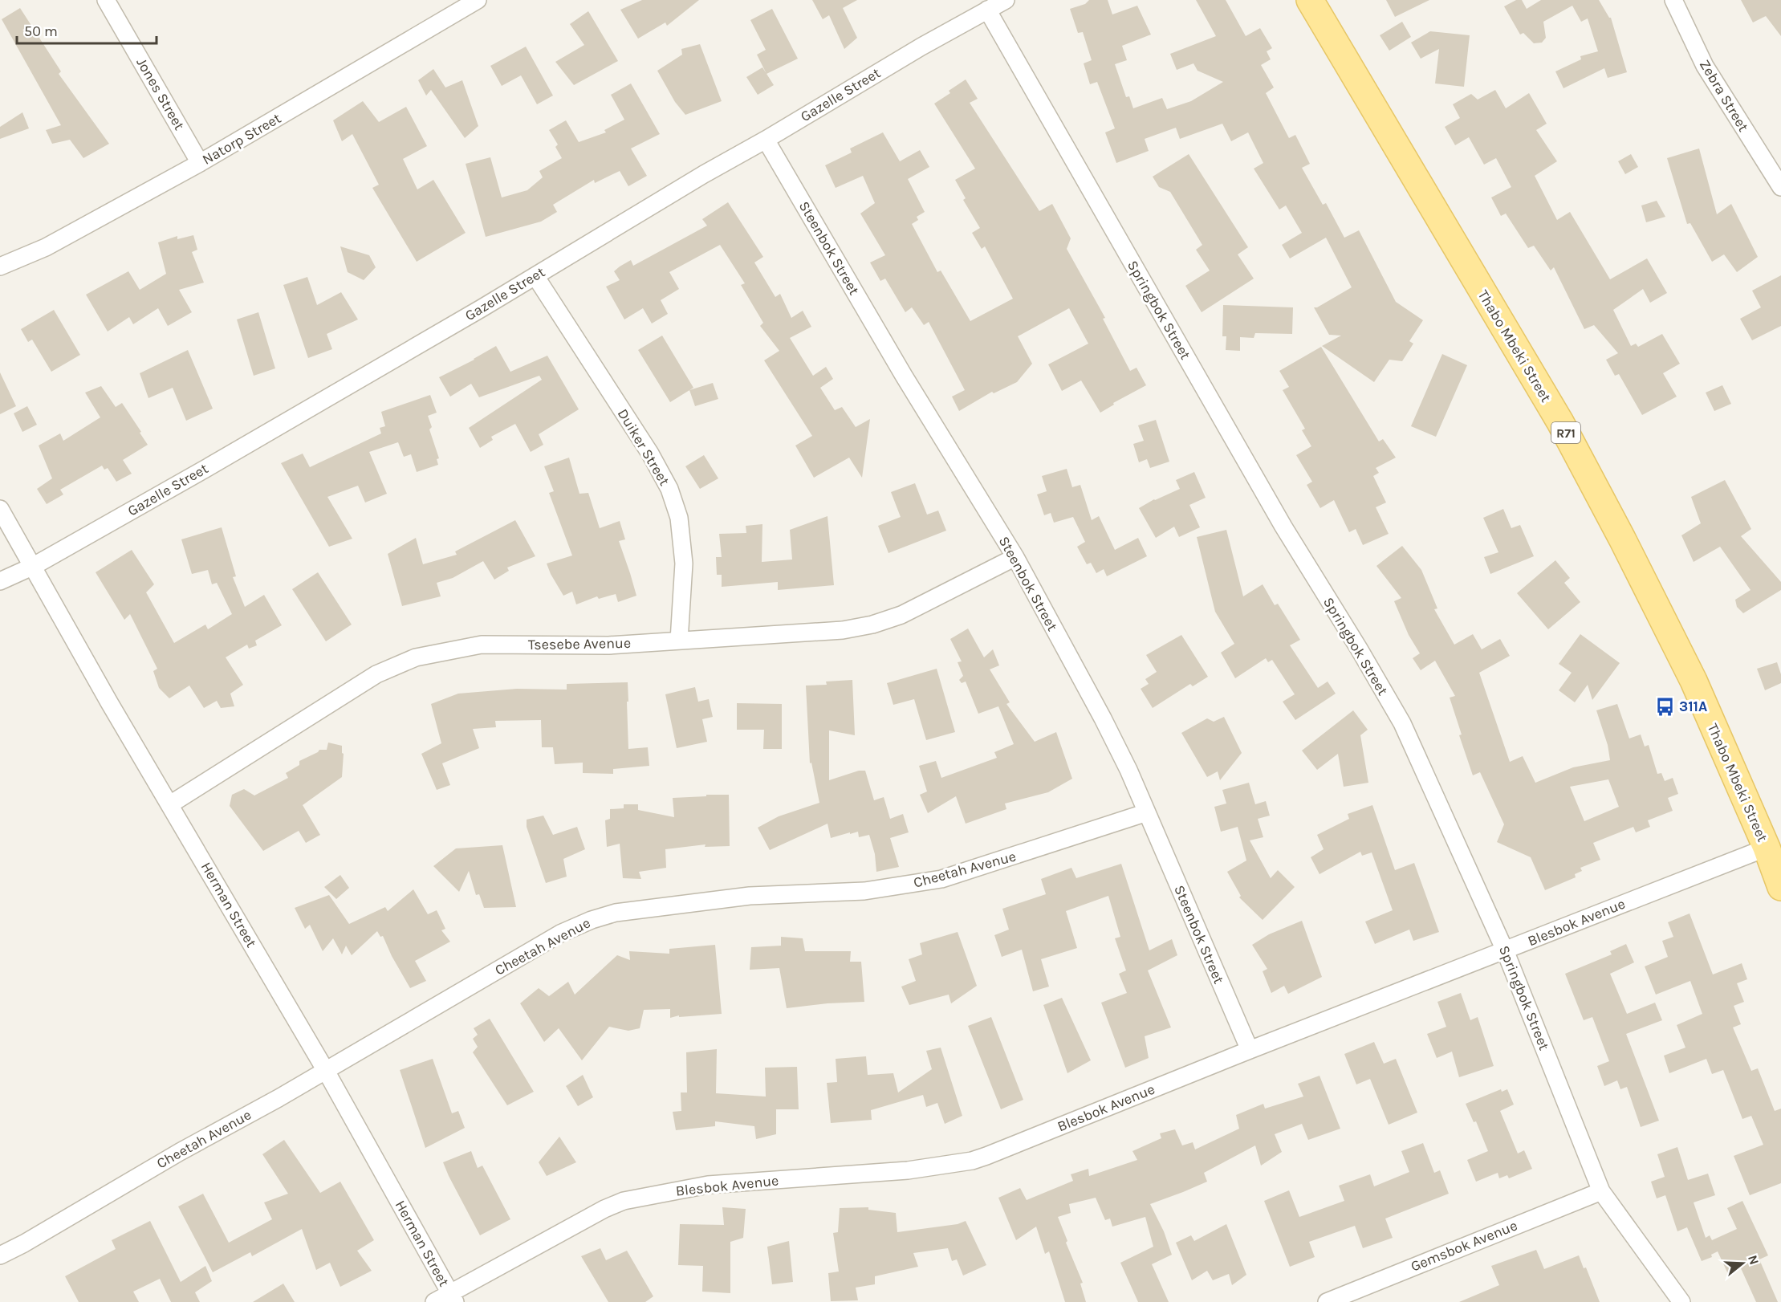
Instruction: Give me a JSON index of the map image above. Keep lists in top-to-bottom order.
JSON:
{
  "streets": {
    "main road": ["Thabo Mbeki Street", "R71"],
    "street": [
      "Jones Street",
      "Gazelle Street",
      "Zebra Street",
      "Natorp Street",
      "Steenbok Street",
      "Springbok Street",
      "Duiker Street",
      "Tsesebe Avenue",
      "Cheetah Avenue",
      "Herman Street",
      "Blesbok Avenue",
      "Gemsbok Avenue"
    ]
  },
  "crossings": [
    ["Jones Street", "Natorp Street"],
    ["Gazelle Street", "Steenbok Street"],
    ["Gazelle Street", "Springbok Street"],
    ["Gazelle Street", "Duiker Street"],
    ["Gazelle Street", "Herman Street"],
    ["Steenbok Street", "Tsesebe Avenue"],
    ["Steenbok Street", "Cheetah Avenue"],
    ["Steenbok Street", "Blesbok Avenue"],
    ["Springbok Street", "Blesbok Avenue"],
    ["Springbok Street", "Gemsbok Avenue"],
    ["Thabo Mbeki Street", "Blesbok Avenue"],
    ["Duiker Street", "Tsesebe Avenue"],
    ["Tsesebe Avenue", "Herman Street"],
    ["Cheetah Avenue", "Herman Street"],
    ["Herman Street", "Blesbok Avenue"]
  ],
  "places": {
    "bus stop": ["311A"]
  },
  "scale_bar": "50 m",
  "north": "right"
}
